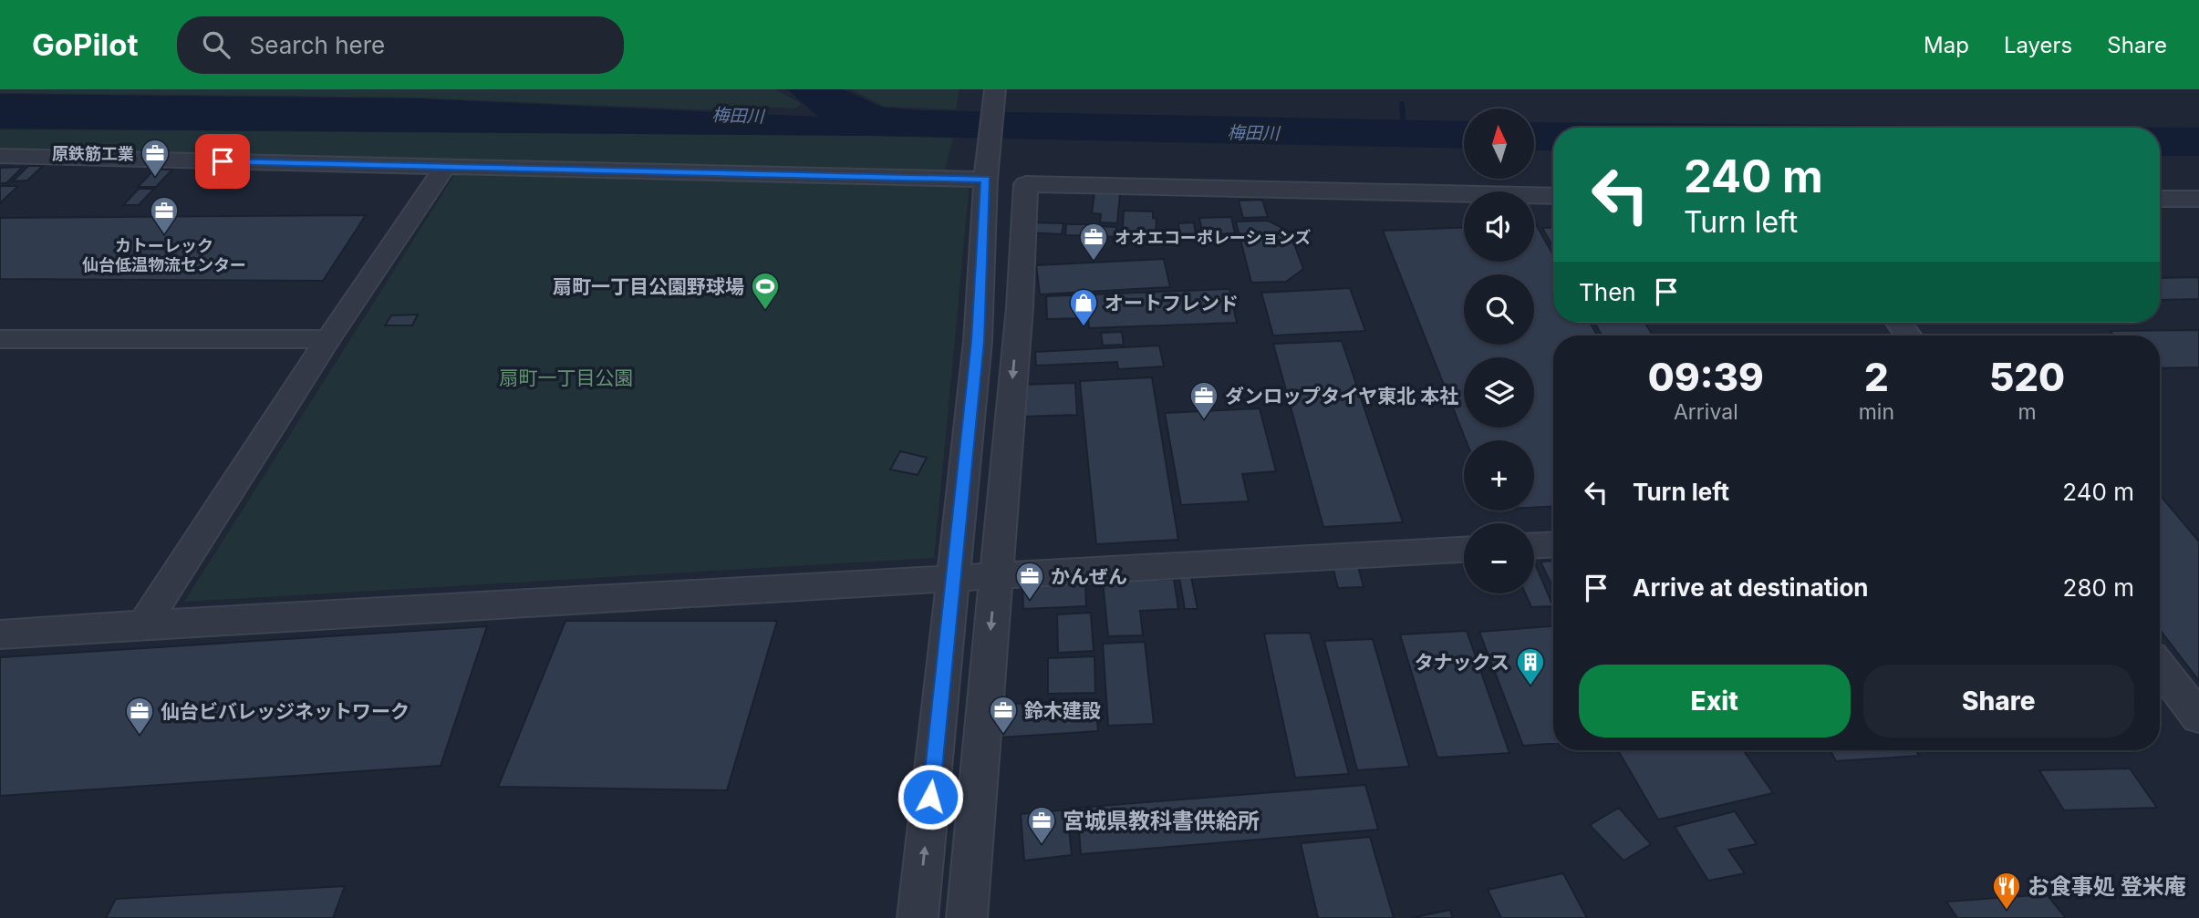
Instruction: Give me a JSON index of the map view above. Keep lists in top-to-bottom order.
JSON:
{
  "water": ["梅田川"],
  "parks": ["扇町一丁目公園"],
  "places": {
    "office": [
      "原鉄筋工業",
      "カトーレック 仙台低温物流センター",
      "オオエコーポレーションズ",
      "ダンロップタイヤ東北 本社",
      "かんぜん",
      "鈴木建設",
      "仙台ビバレッジネットワーク",
      "宮城県教科書供給所"
    ],
    "sports": ["扇町一丁目公園野球場"],
    "shop": ["オートフレンド"],
    "building": ["タナックス"],
    "restaurant": ["お食事処 登米庵"]
  },
  "north": "top",
  "page": {
    "header": "GoPilot",
    "search": "Search here",
    "nav": ["Map", "Layers", "Share"],
    "map_buttons": ["+", "−"],
    "turn": ["240 m", "Turn left"],
    "then": "Then",
    "eta": [
      "09:39",
      "Arrival",
      "2",
      "min",
      "520",
      "m"
    ],
    "list": [
      {
        "name": "Turn left",
        "value": "240 m"
      },
      {
        "name": "Arrive at destination",
        "value": "280 m"
      }
    ],
    "buttons": ["Exit", "Share"]
  }
}
